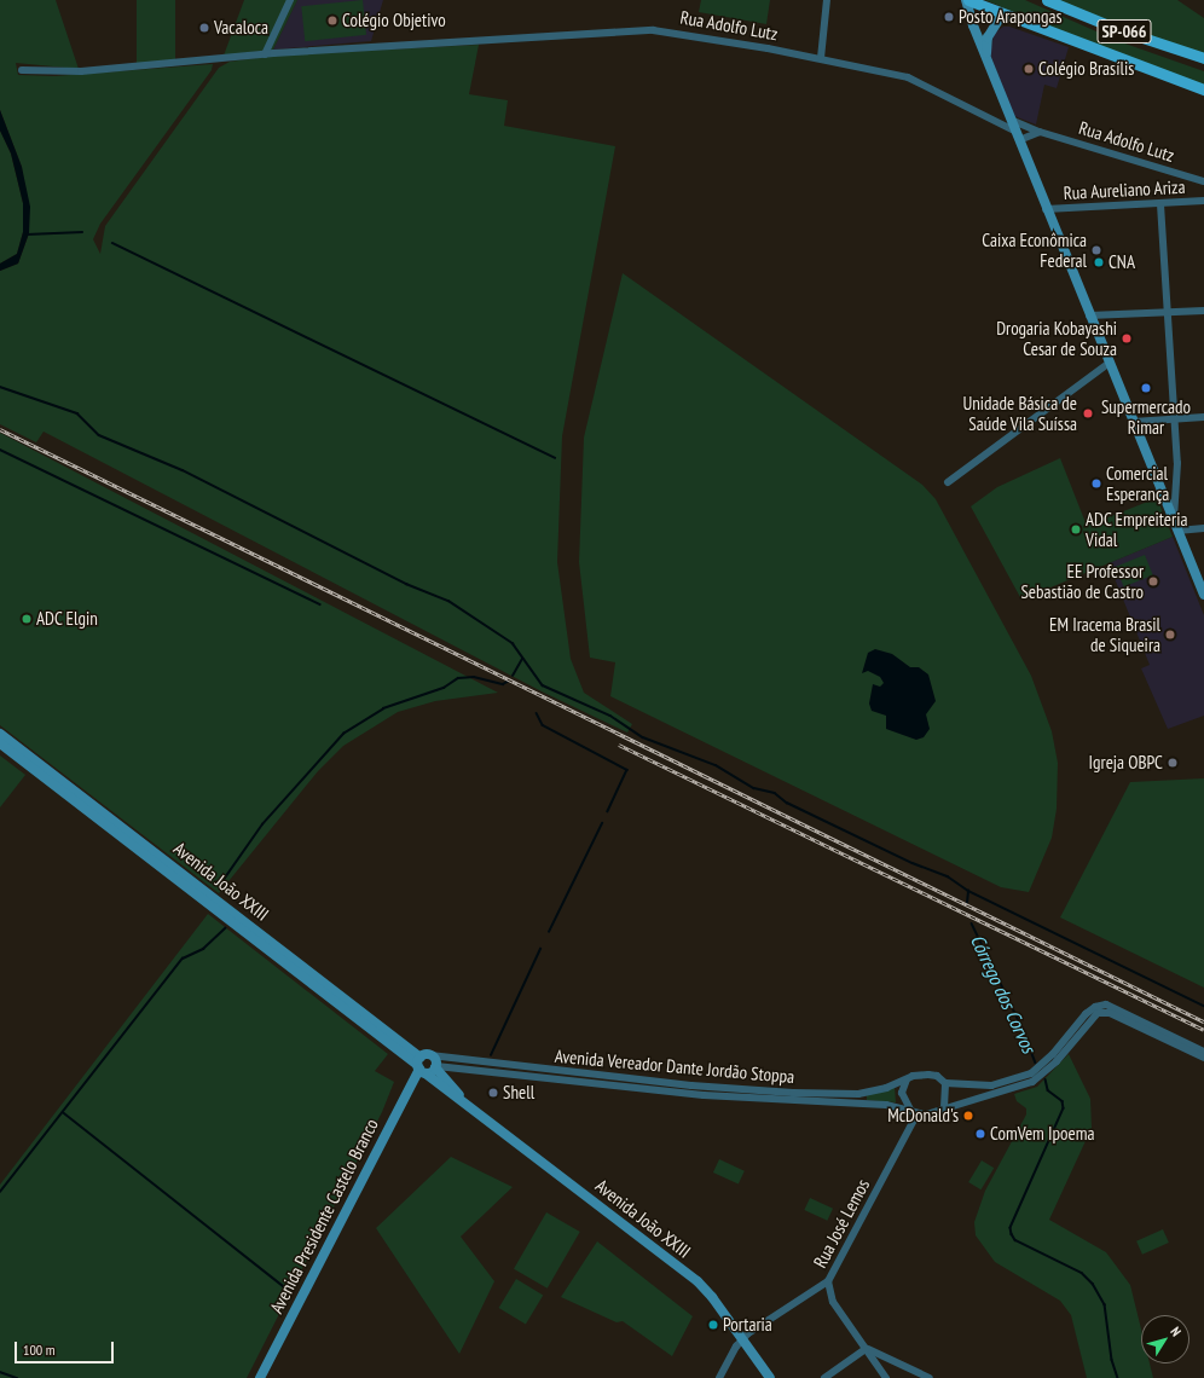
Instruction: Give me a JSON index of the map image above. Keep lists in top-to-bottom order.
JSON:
{
  "streets": {
    "main road": ["SP-066", "Avenida João XXIII", "Avenida Presidente Castelo Branco"],
    "street": [
      "Rua Adolfo Lutz",
      "Rua Aureliano Ariza",
      "Avenida Vereador Dante Jordão Stoppa",
      "Rua José Lemos"
    ]
  },
  "crossings": [
    ["Avenida João XXIII", "Avenida Vereador Dante Jordão Stoppa"],
    ["Avenida João XXIII", "Avenida Presidente Castelo Branco"],
    ["Avenida João XXIII", "Rua José Lemos"],
    ["Avenida Vereador Dante Jordão Stoppa", "Avenida Presidente Castelo Branco"],
    ["Avenida Vereador Dante Jordão Stoppa", "Rua José Lemos"]
  ],
  "water": ["Córrego dos Corvos"],
  "places": [
    "Posto Arapongas",
    "Colégio Objetivo",
    "Vacaloca",
    "Colégio Brasílis",
    "Caixa Econômica Federal",
    "CNA",
    "Drogaria Kobayashi Cesar de Souza",
    "Supermercado Rimar",
    "Unidade Básica de Saúde Vila Suíssa",
    "Comercial Esperança",
    "ADC Empreiteria Vidal",
    "EE Professor Sebastião de Castro",
    "ADC Elgin",
    "EM Iracema Brasil de Siqueira",
    "Igreja OBPC",
    "Shell",
    "McDonald's",
    "ComVem Ipoema",
    "Portaria"
  ],
  "scale_bar": "100 m",
  "north": "top right"
}
